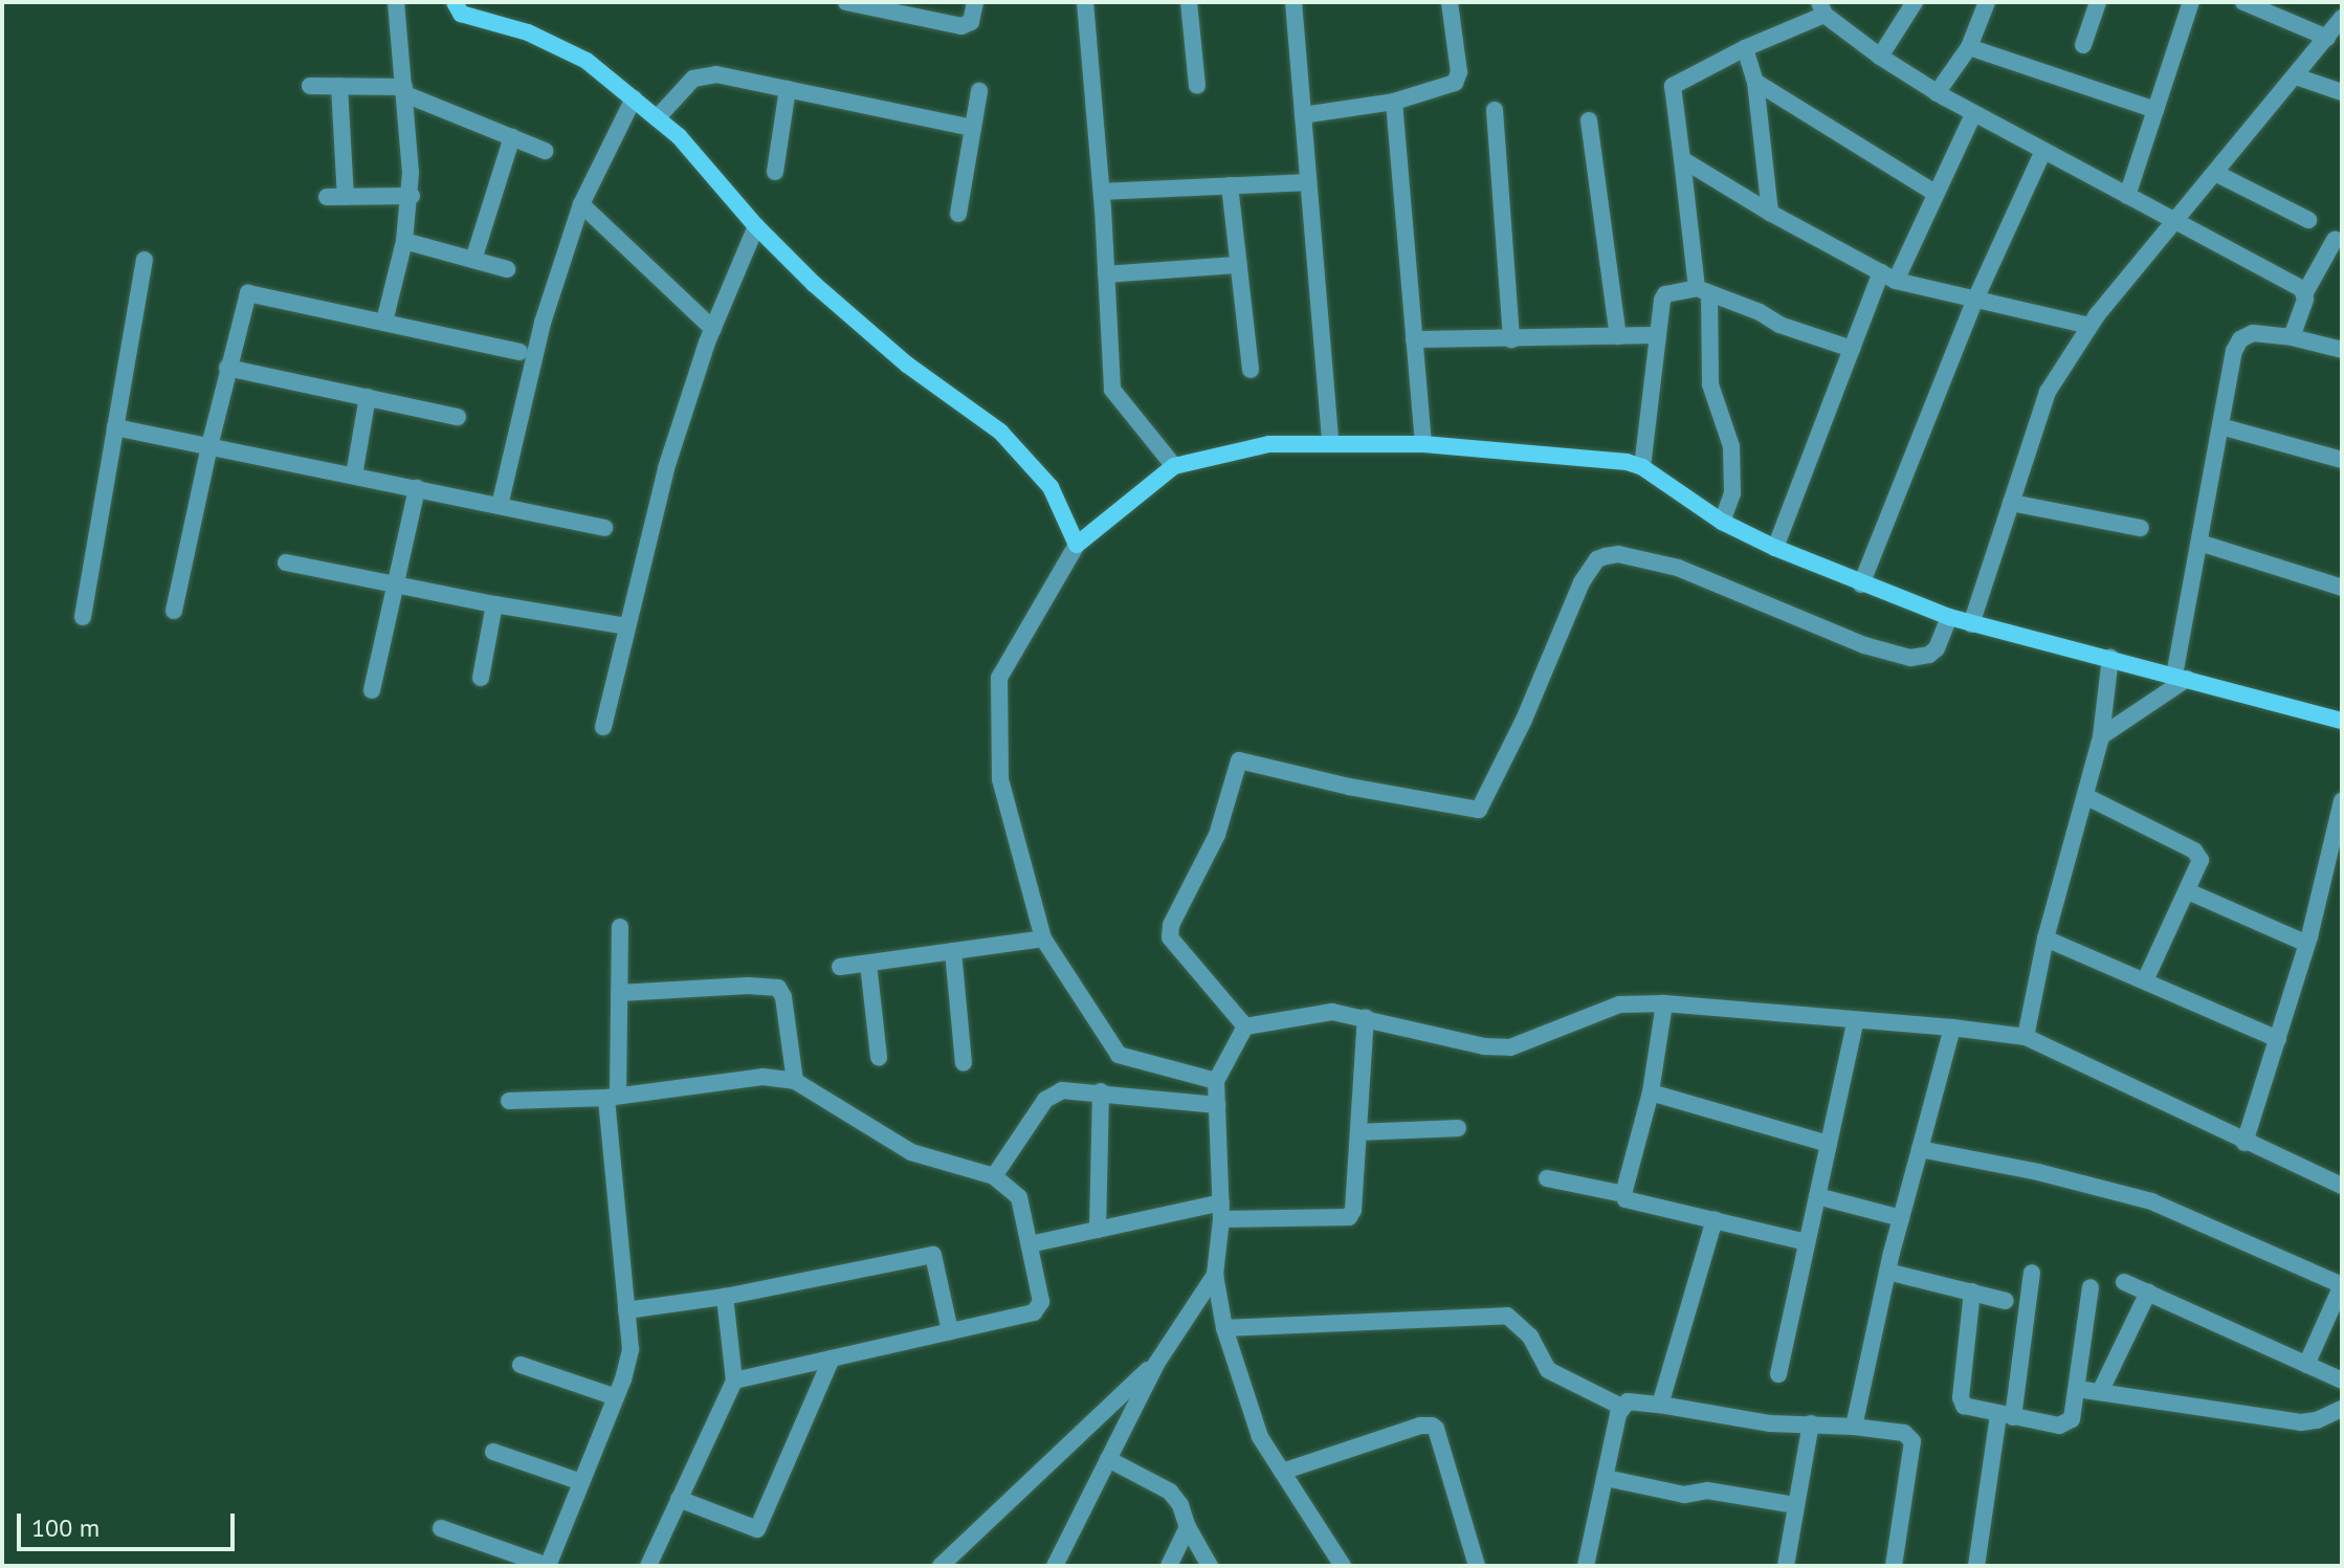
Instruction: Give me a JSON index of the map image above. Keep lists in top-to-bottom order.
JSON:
{
  "scale_bar": "100 m"
}
